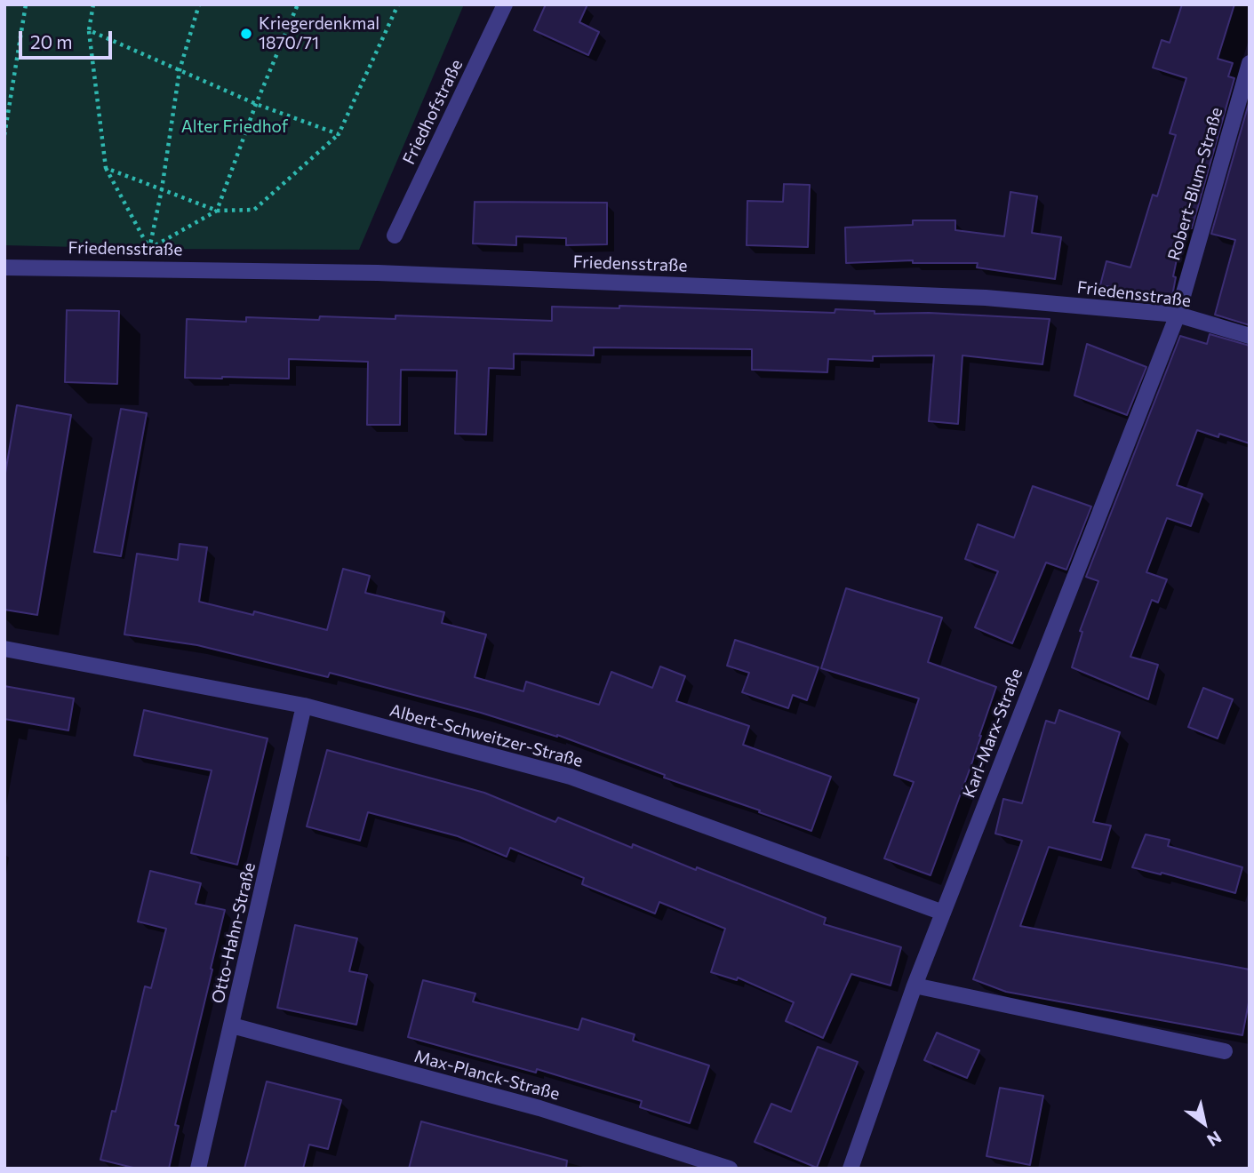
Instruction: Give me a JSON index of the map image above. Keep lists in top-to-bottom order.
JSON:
{
  "streets": {
    "street": [
      "Friedhofstraße",
      "Robert-Blum-Straße",
      "Friedensstraße",
      "Karl-Marx-Straße",
      "Albert-Schweitzer-Straße",
      "Otto-Hahn-Straße",
      "Max-Planck-Straße"
    ]
  },
  "crossings": [
    ["Robert-Blum-Straße", "Friedensstraße"],
    ["Robert-Blum-Straße", "Karl-Marx-Straße"],
    ["Friedensstraße", "Karl-Marx-Straße"],
    ["Karl-Marx-Straße", "Albert-Schweitzer-Straße"],
    ["Albert-Schweitzer-Straße", "Otto-Hahn-Straße"],
    ["Otto-Hahn-Straße", "Max-Planck-Straße"]
  ],
  "parks": ["Alter Friedhof"],
  "places": ["Kriegerdenkmal 1870/71"],
  "scale_bar": "20 m",
  "north": "bottom right"
}
